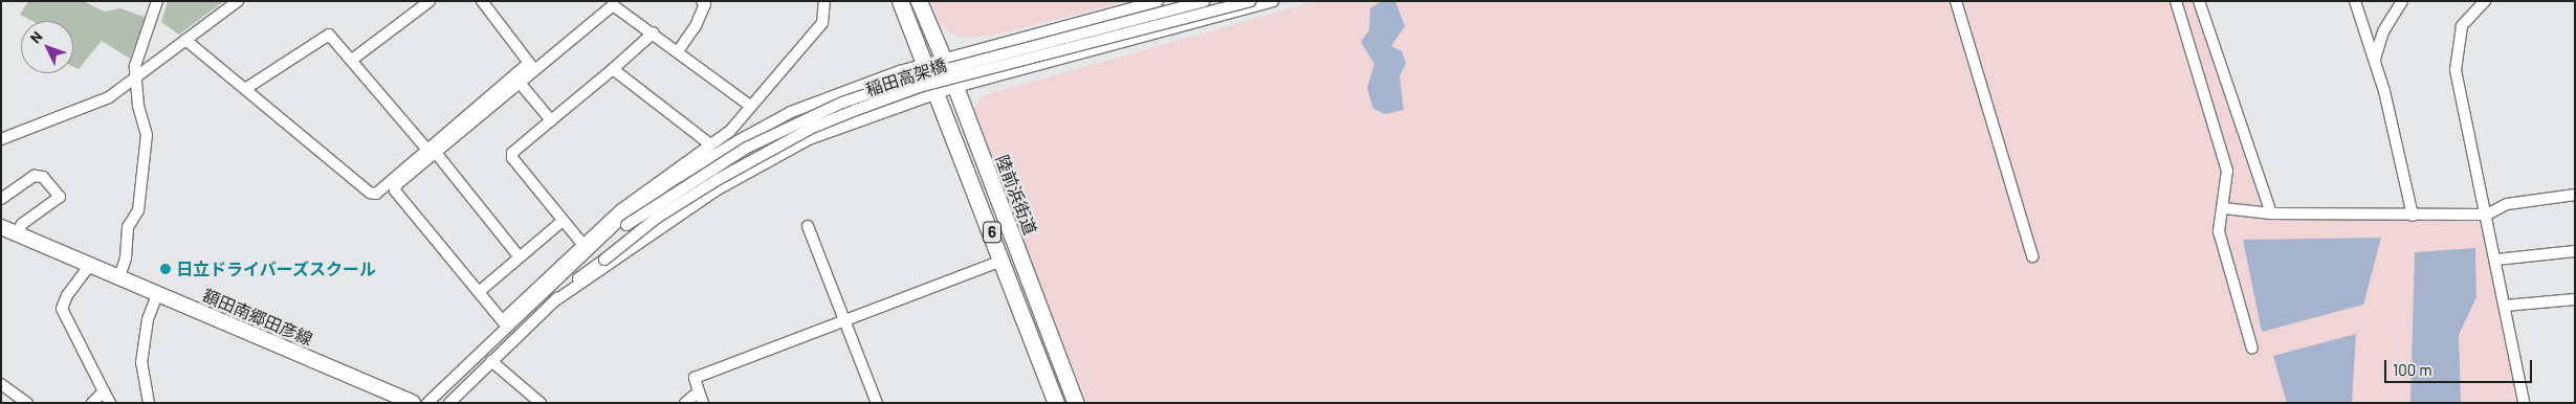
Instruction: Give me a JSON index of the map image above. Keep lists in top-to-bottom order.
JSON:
{
  "streets": {
    "highway": ["陸前浜街道", "6"],
    "main road": ["額田南郷田彦線"],
    "street": ["稲田高架橋"]
  },
  "places": ["日立ドライバーズスクール"],
  "scale_bar": "100 m",
  "north": "top left"
}
